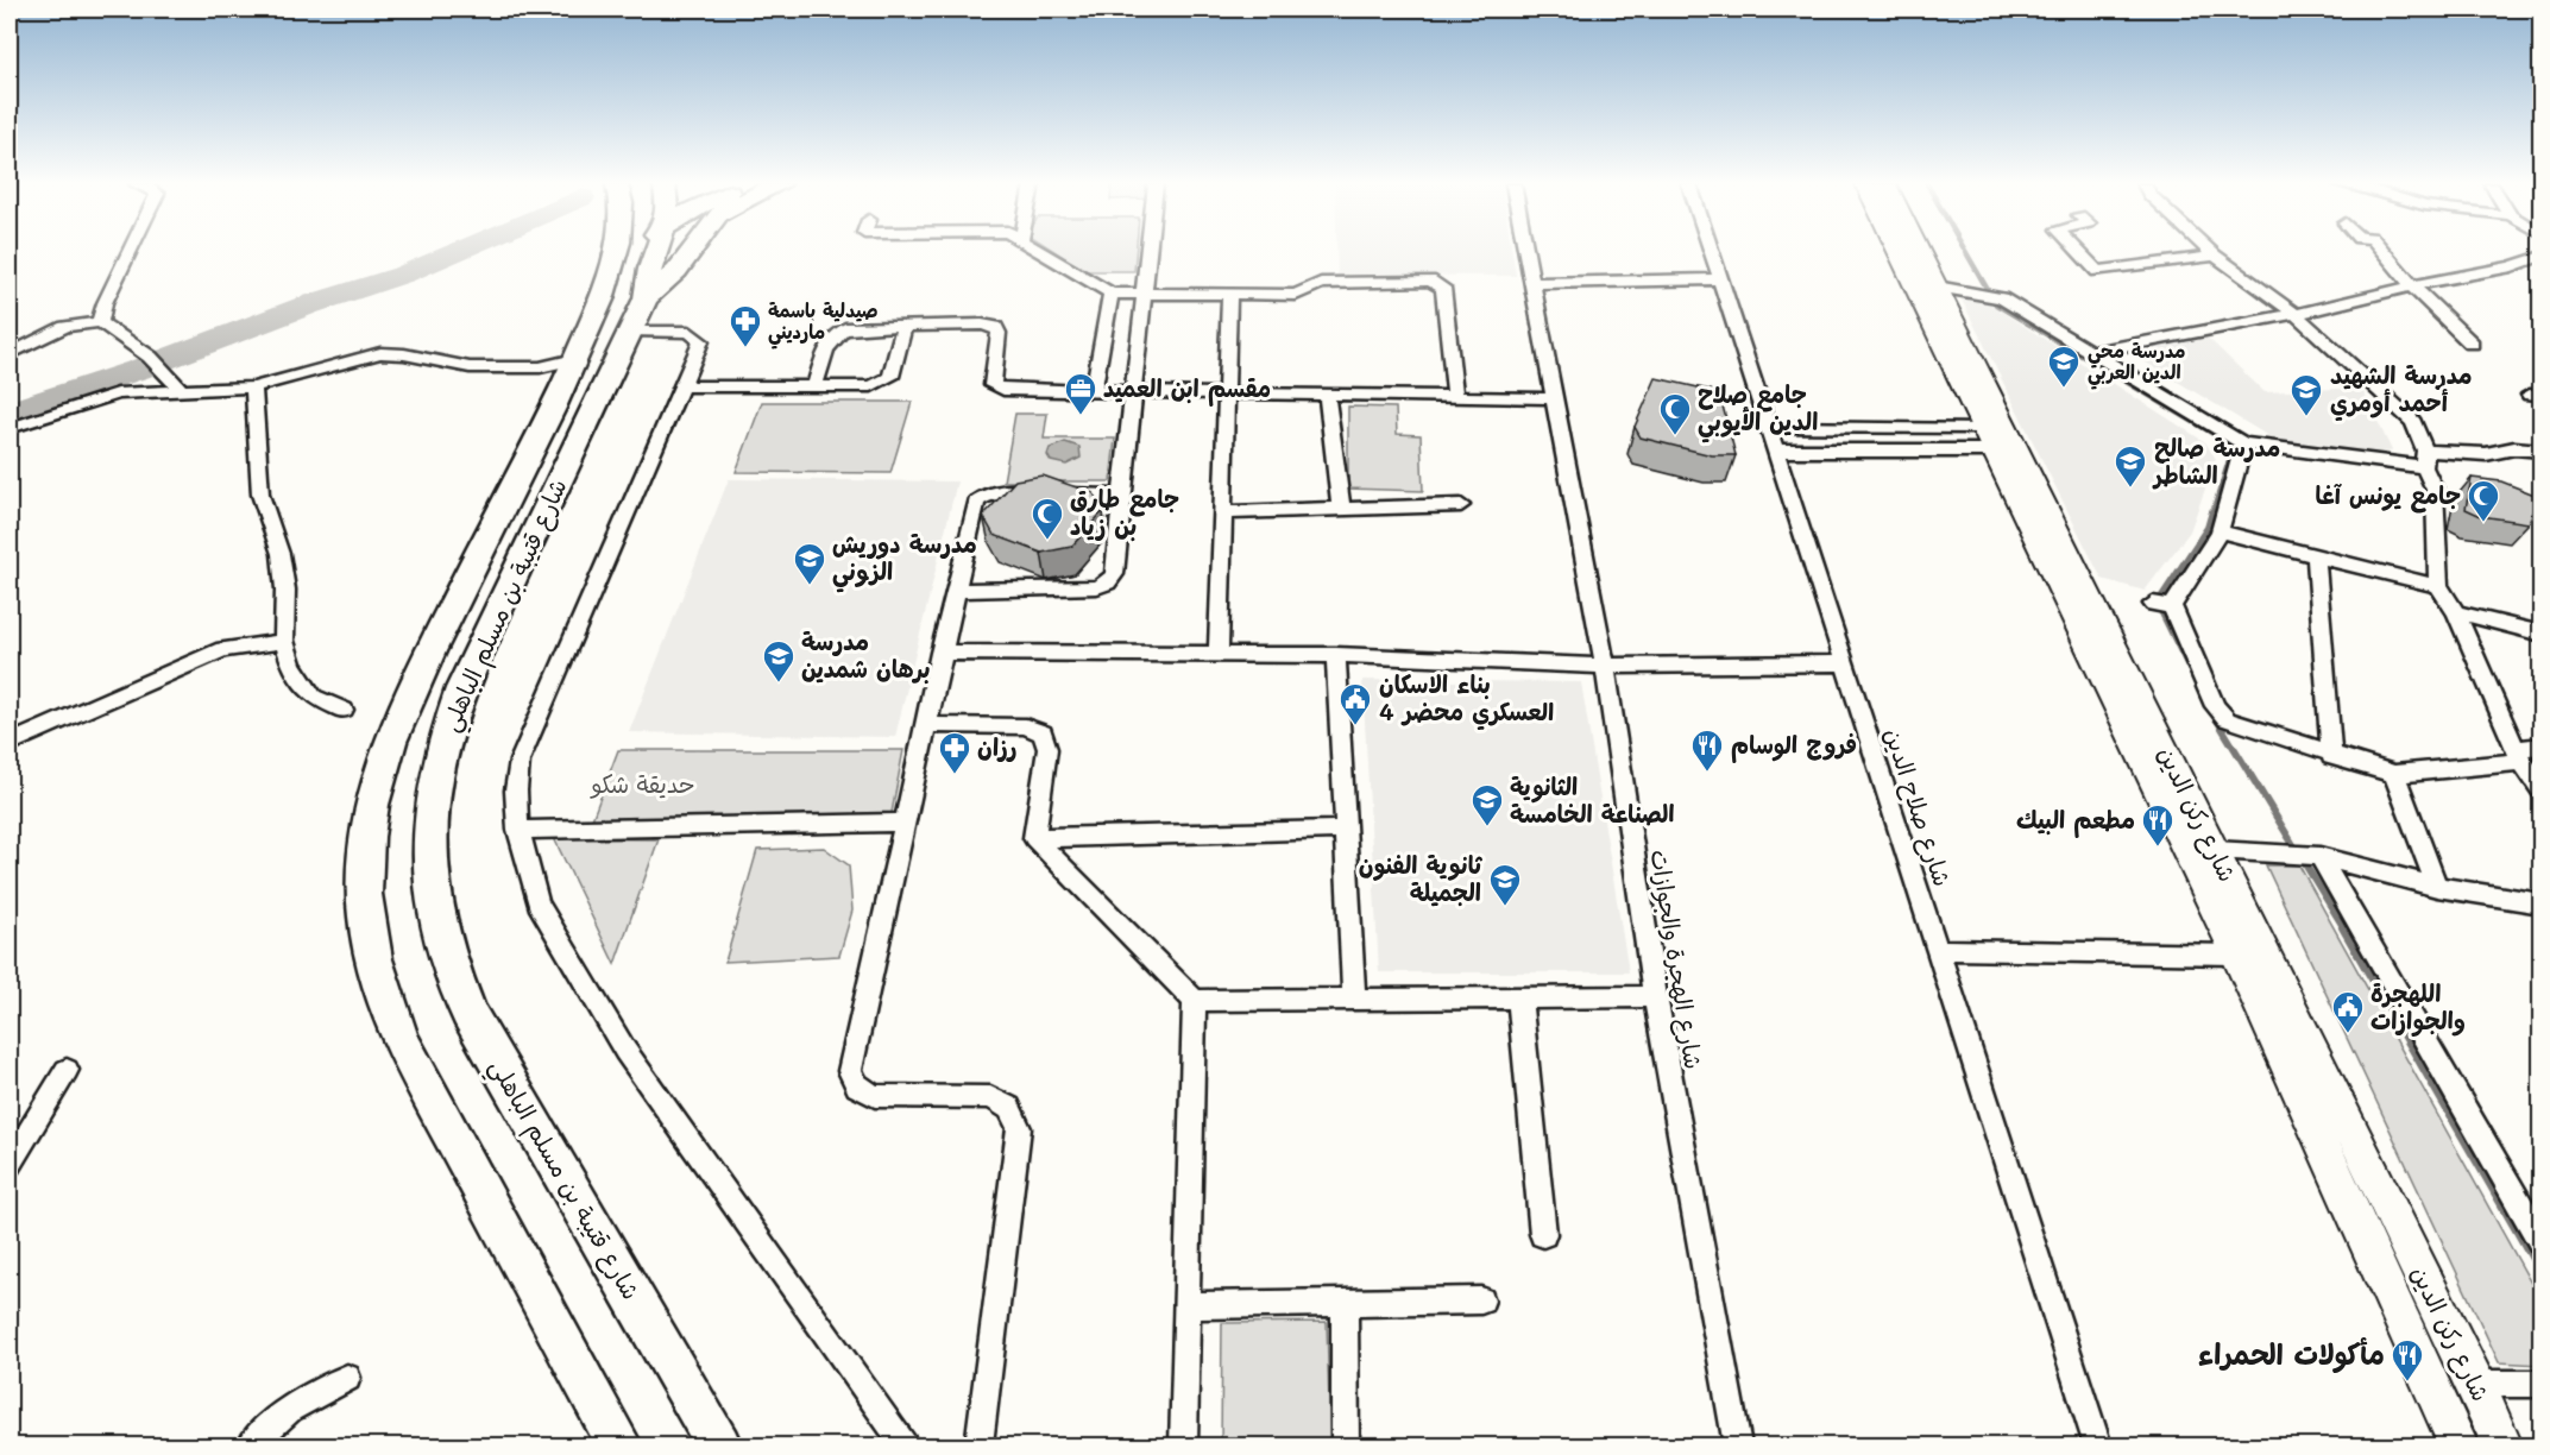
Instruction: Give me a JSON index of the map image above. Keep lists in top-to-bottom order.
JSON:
{
  "streets": {
    "main road": ["شارع قتيبة بن مسلم الباهلي", "شارع ركن الدين"],
    "street": ["شارع صلاح الدين", "شارع الهجرة والجوازات"]
  },
  "parks": ["حديقة شكو"],
  "places": {
    "pharmacy": ["صيدلية باسمة مارديني", "رزان"],
    "school or university": [
      "مدرسة محي الدين العربي",
      "مدرسة الشهيد أحمد أومري",
      "مدرسة صالح الشاطر",
      "مدرسة دوريش الزوني",
      "مدرسة برهان شمدين",
      "الثانوية الصناعة الخامسة",
      "ثانوية الفنون الجميلة"
    ],
    "office": ["مقسم ابن العميد"],
    "mosque": ["جامع صلاح الدين الأيوبي", "جامع يونس آغا", "جامع طارق بن زياد"],
    "public building": ["بناء الاسكان العسكري محضر 4", "اللهجرة والجوازات"],
    "restaurant": ["فروج الوسام", "مطعم البيك", "مأكولات الحمراء"]
  }
}
